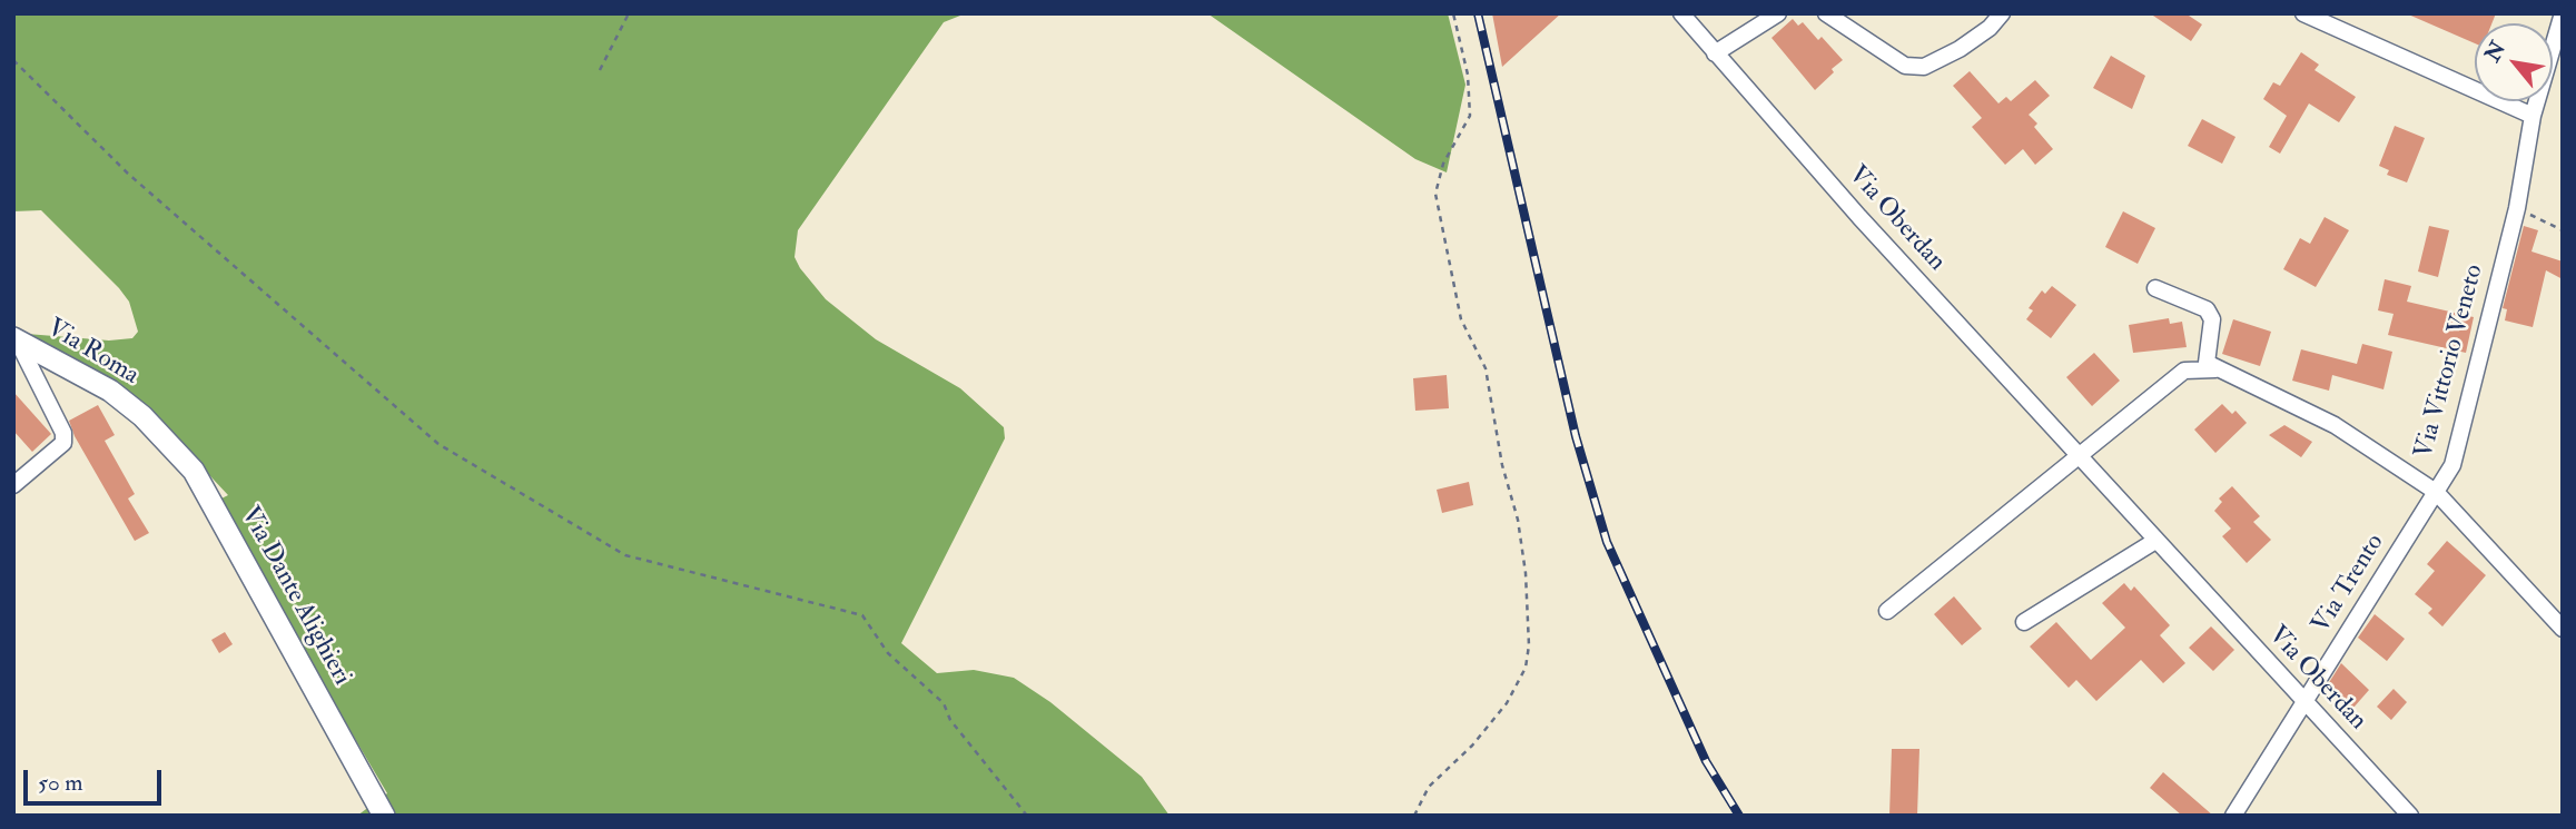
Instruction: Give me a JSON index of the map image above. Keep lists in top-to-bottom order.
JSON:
{
  "streets": {
    "street": [
      "Via Oberdan",
      "Via Roma",
      "Via Vittorio Veneto",
      "Via Trento",
      "Via Dante Alighieri"
    ]
  },
  "crossings": [
    ["Via Oberdan", "Via Trento"],
    ["Via Roma", "Via Dante Alighieri"],
    ["Via Vittorio Veneto", "Via Trento"]
  ],
  "scale_bar": "50 m",
  "north": "top left"
}
